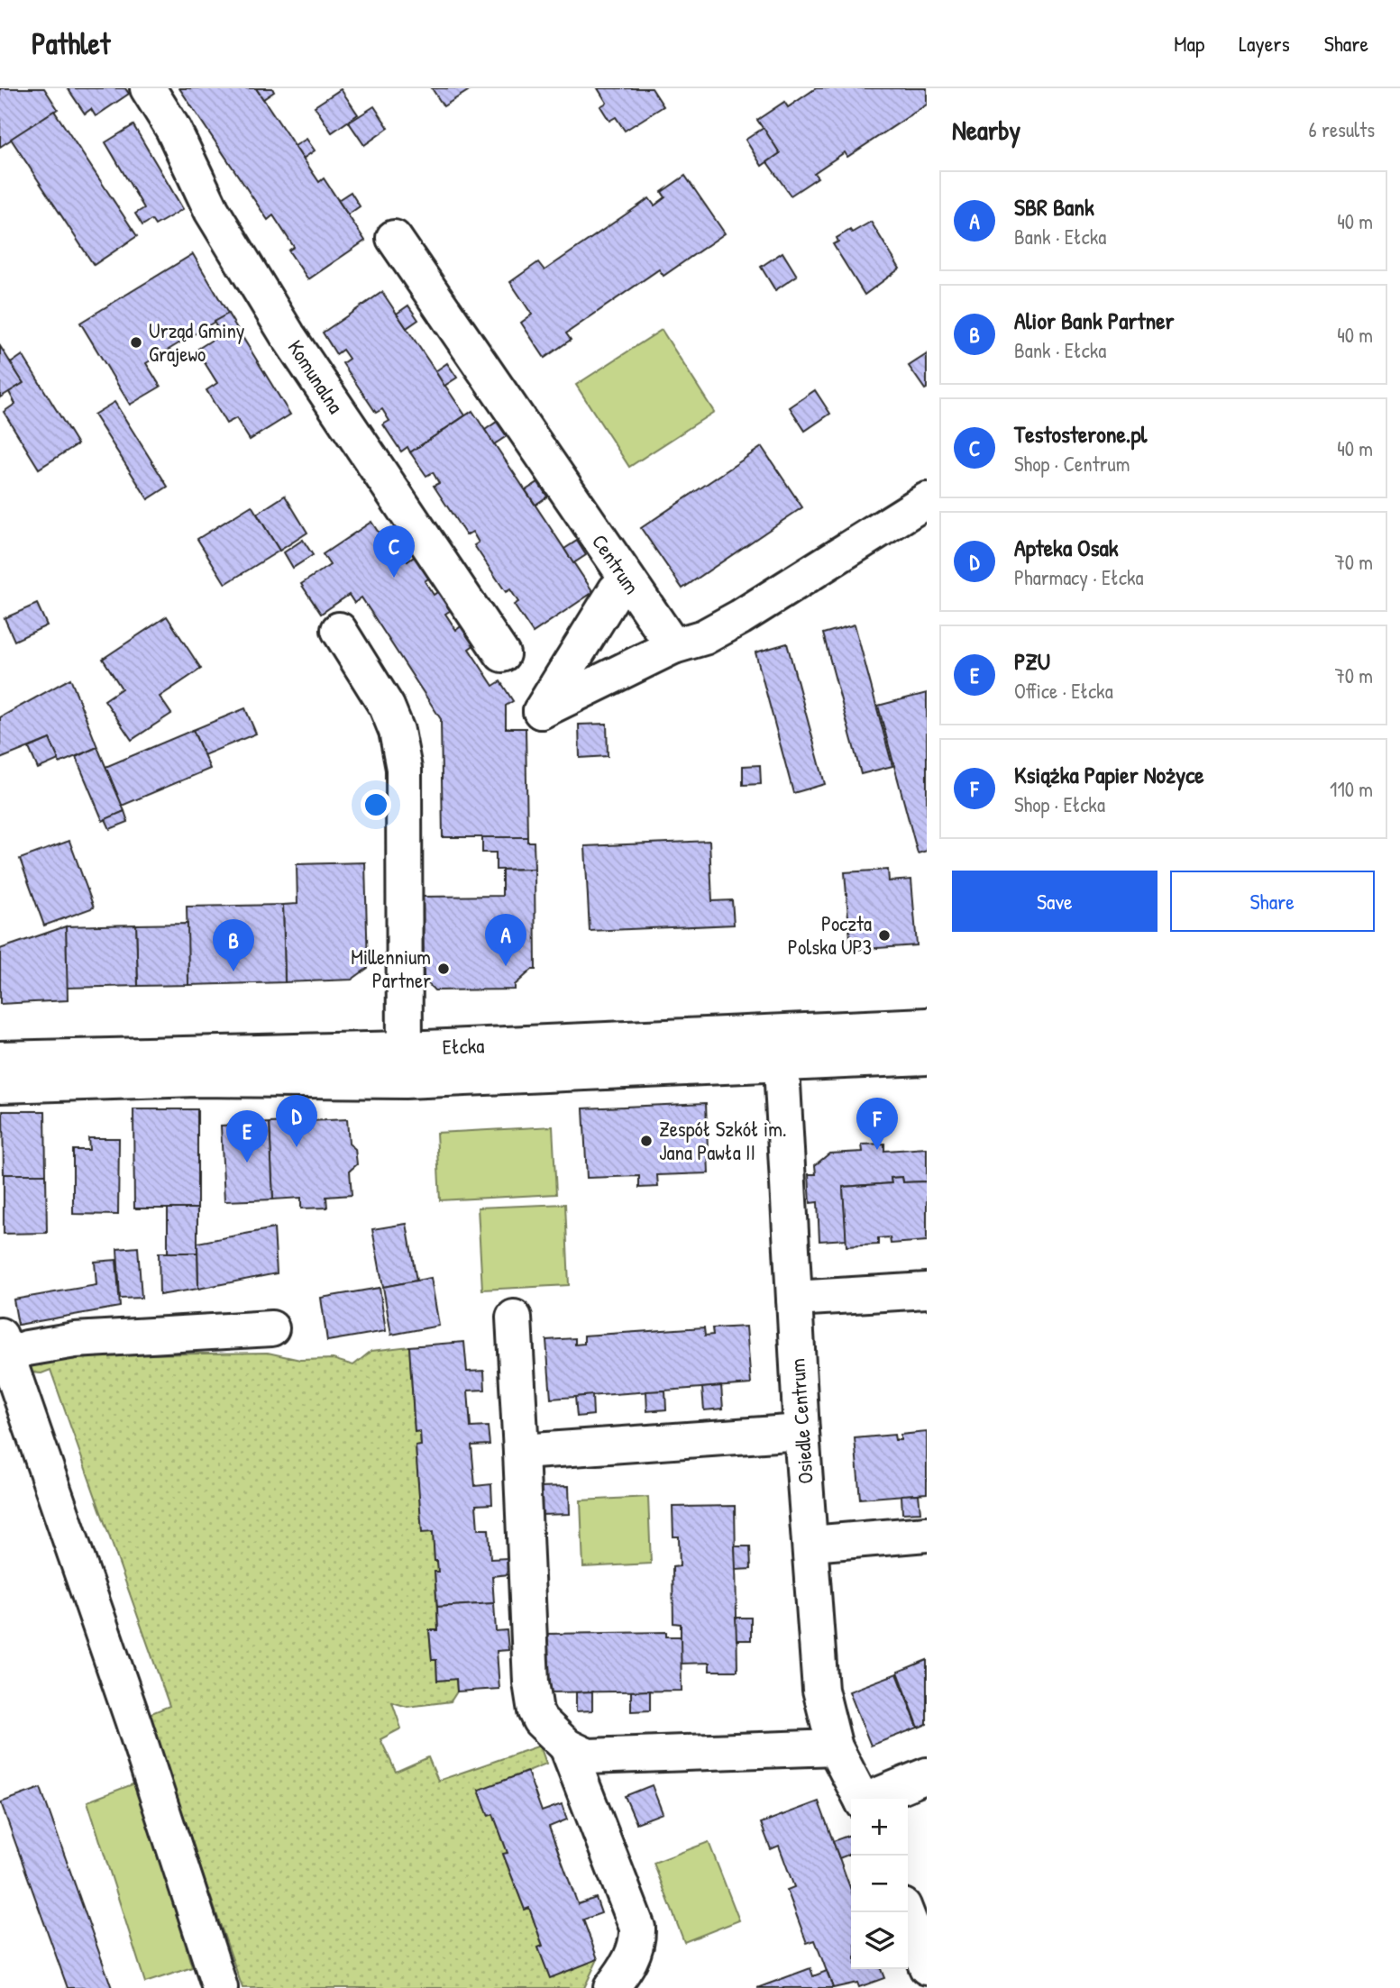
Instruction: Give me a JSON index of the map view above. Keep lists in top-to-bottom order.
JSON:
{
  "streets": {
    "main road": [
      "Komunalna",
      "Centrum",
      "Ełcka",
      "Osiedle Centrum"
    ]
  },
  "crossings": [
    ["Ełcka", "Osiedle Centrum"]
  ],
  "places": [
    "Urząd Gminy Grajewo",
    "Poczta Polska UP3",
    "Millennium Partner",
    "Zespół Szkół im. Jana Pawła II"
  ],
  "page": {
    "header": "Pathlet",
    "nav": ["Map", "Layers", "Share"],
    "heading": ["Nearby", "6 results"],
    "list": [
      {
        "mark": "A",
        "name": "SBR Bank",
        "note": "Bank · Ełcka",
        "value": "40 m"
      },
      {
        "mark": "B",
        "name": "Alior Bank Partner",
        "note": "Bank · Ełcka",
        "value": "40 m"
      },
      {
        "mark": "C",
        "name": "Testosterone.pl",
        "note": "Shop · Centrum",
        "value": "40 m"
      },
      {
        "mark": "D",
        "name": "Apteka Osak",
        "note": "Pharmacy · Ełcka",
        "value": "70 m"
      },
      {
        "mark": "E",
        "name": "PZU",
        "note": "Office · Ełcka",
        "value": "70 m"
      },
      {
        "mark": "F",
        "name": "Książka Papier Nożyce",
        "note": "Shop · Ełcka",
        "value": "110 m"
      }
    ],
    "pins": [
      "C",
      "A",
      "B",
      "D",
      "F",
      "E"
    ],
    "buttons": ["Save", "Share"],
    "map_buttons": ["+", "−"]
  }
}
